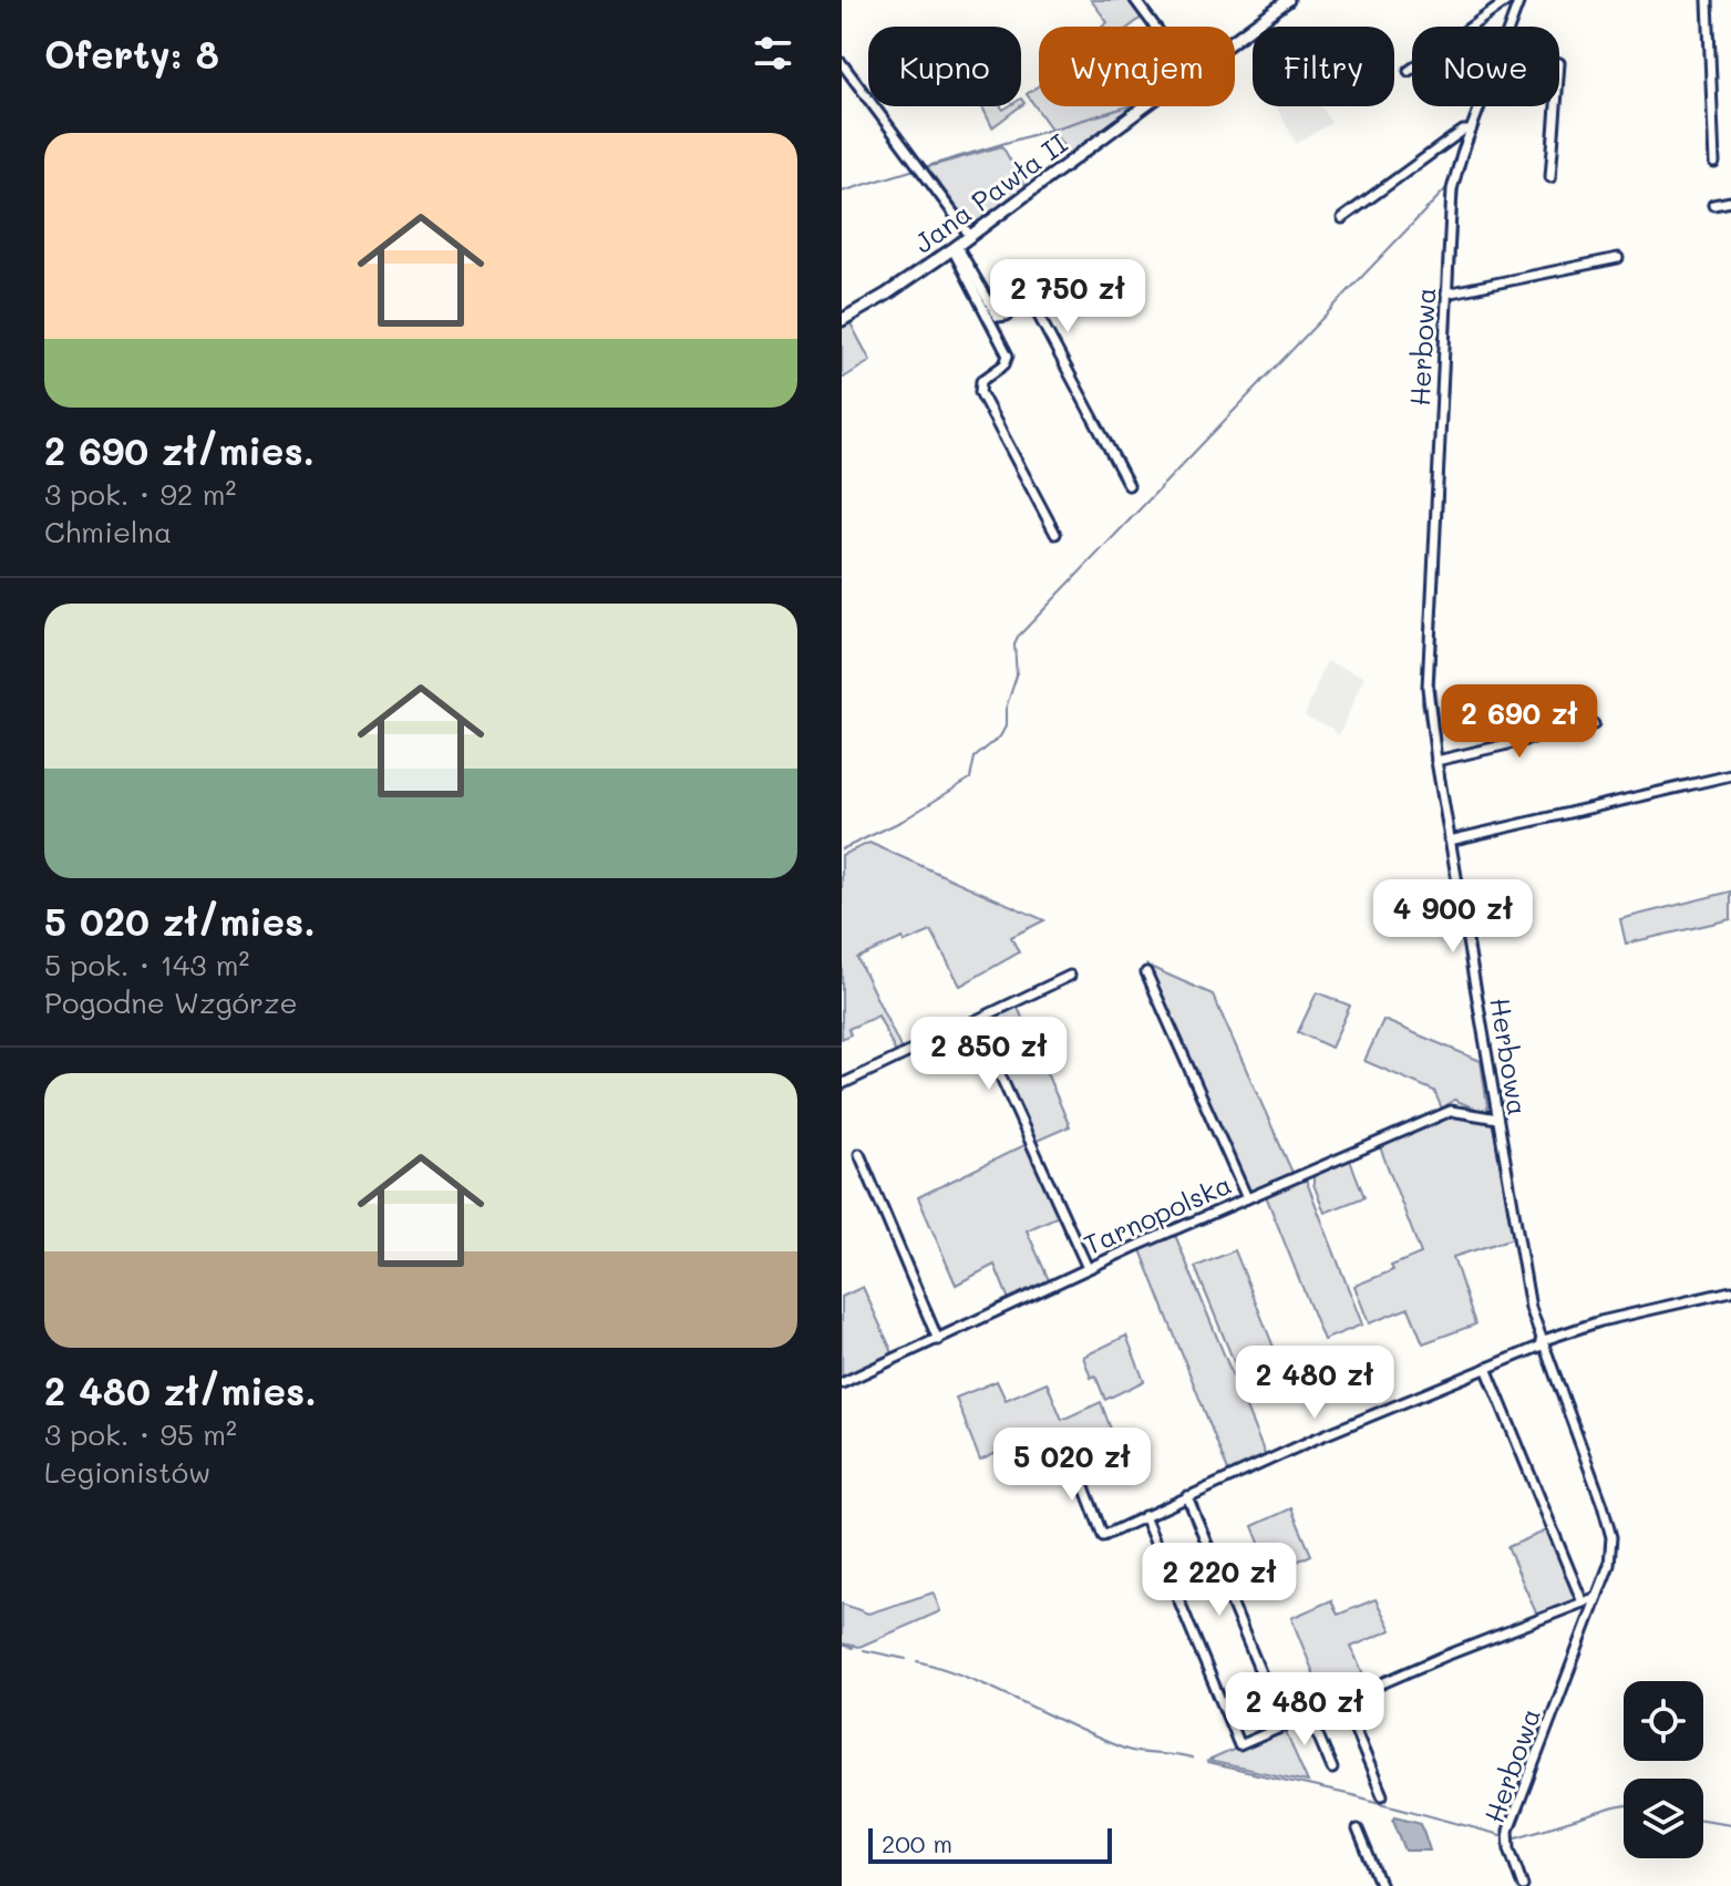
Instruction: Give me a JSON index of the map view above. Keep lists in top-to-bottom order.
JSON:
{
  "streets": {
    "street": ["Jana Pawła II", "Herbowa", "Tarnopolska"]
  },
  "crossings": [
    ["Herbowa", "Tarnopolska"]
  ],
  "scale_bar": "200 m",
  "page": {
    "heading": "Oferty: 8",
    "chip": [
      "Kupno",
      "Wynajem",
      "Filtry",
      "Nowe"
    ],
    "list": [
      {
        "name": "2 690 zł/mies.",
        "note": "3 pok. · 92 m² · Chmielna"
      },
      {
        "name": "5 020 zł/mies.",
        "note": "5 pok. · 143 m² · Pogodne Wzgórze"
      },
      {
        "name": "2 480 zł/mies.",
        "note": "3 pok. · 95 m² · Legionistów"
      }
    ],
    "price": [
      "2 750 zł",
      "2 690 zł",
      "4 900 zł",
      "2 850 zł",
      "2 480 zł",
      "5 020 zł",
      "2 220 zł",
      "2 480 zł"
    ],
    "scale": "200 m"
  }
}
